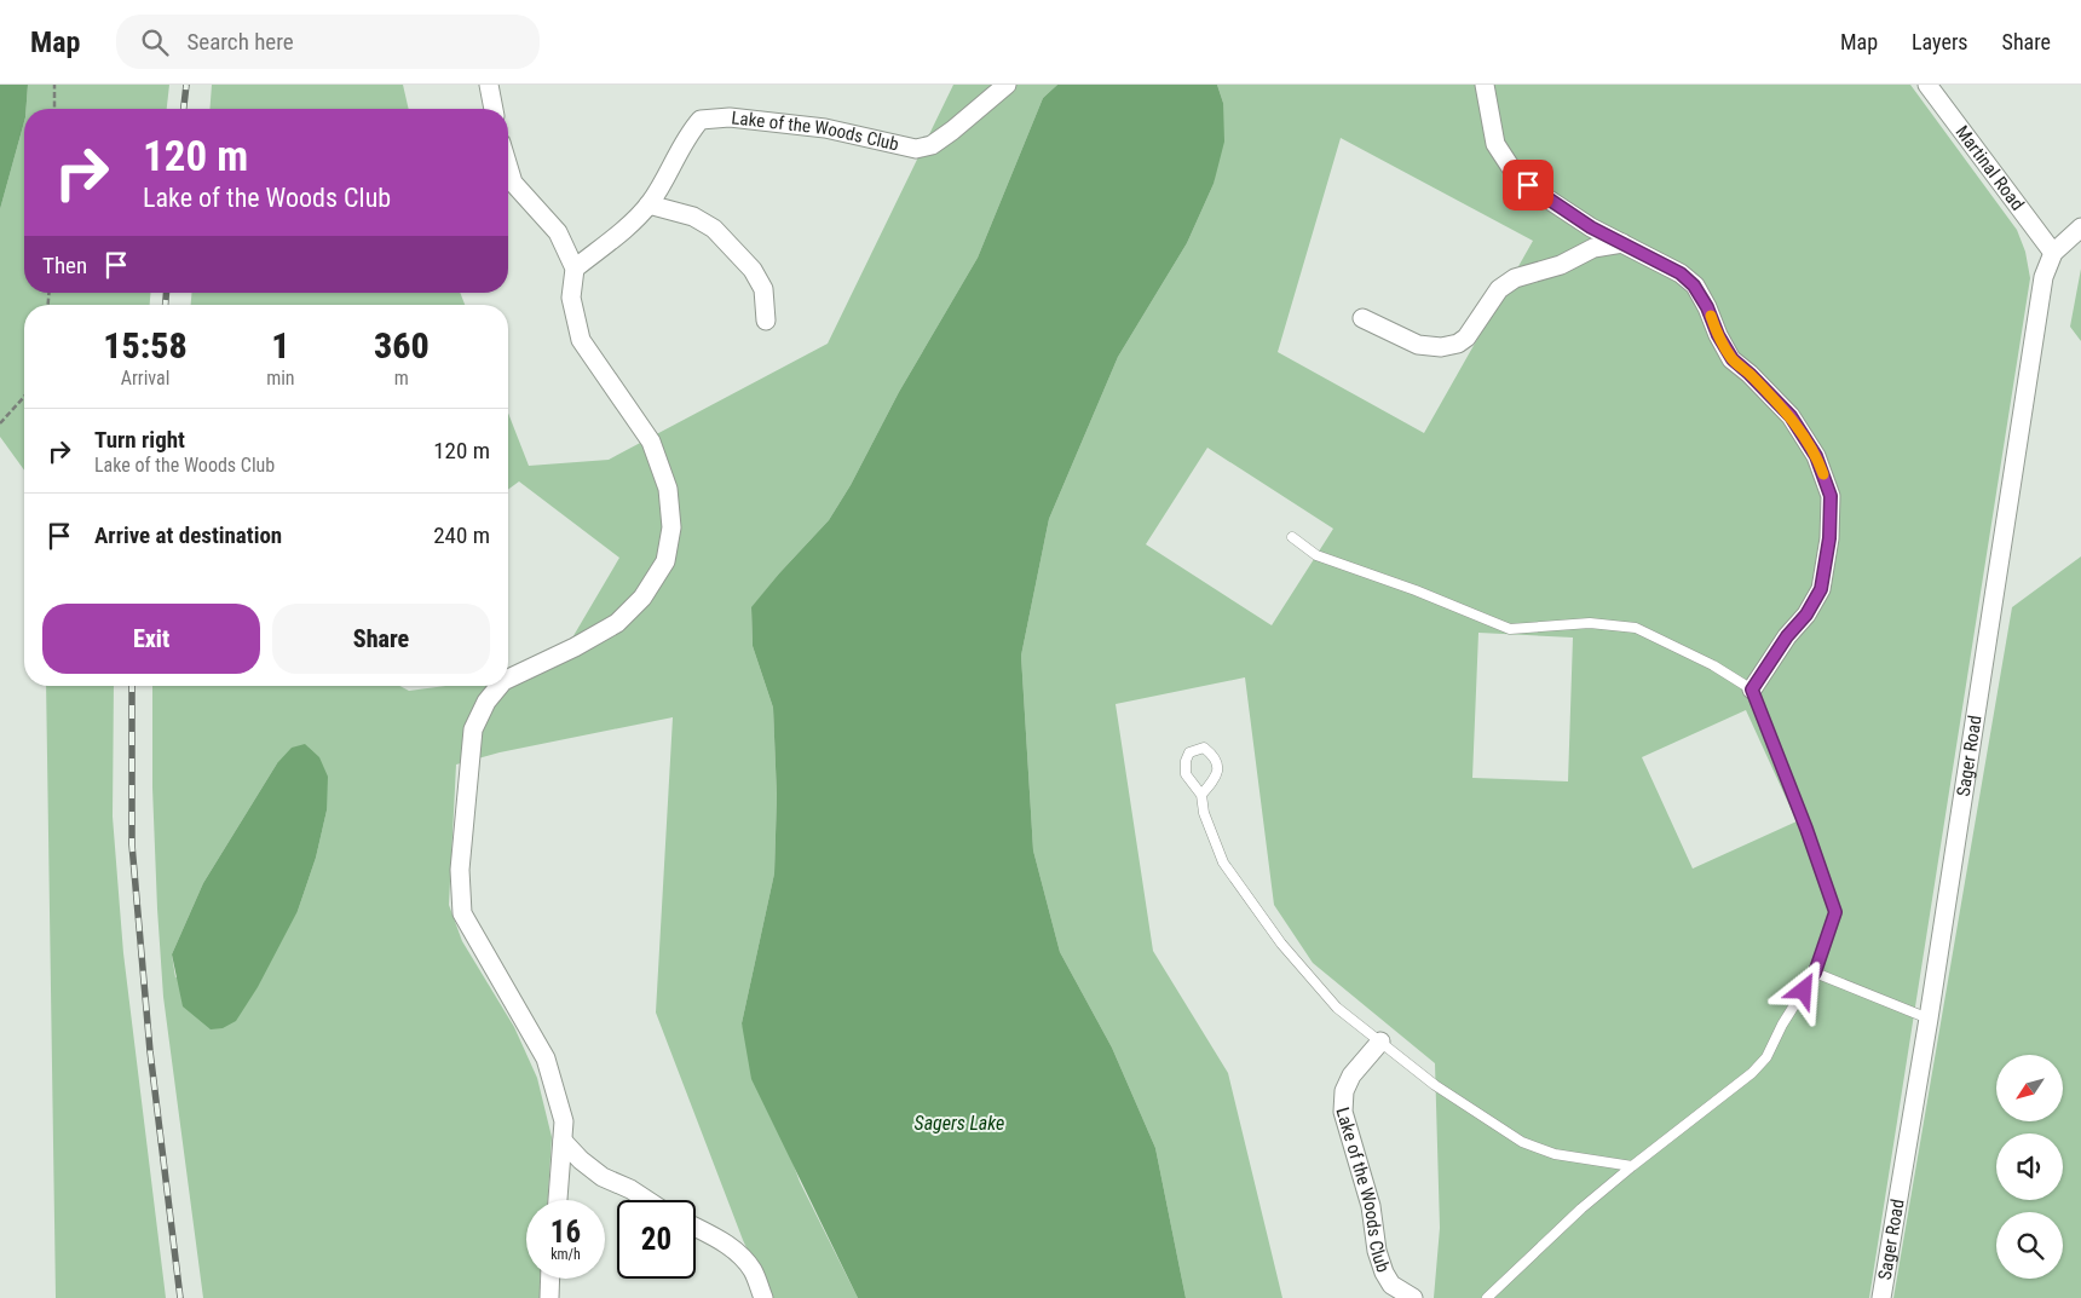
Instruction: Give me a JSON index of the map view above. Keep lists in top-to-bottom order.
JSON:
{
  "streets": {
    "street": ["Lake of the Woods Club", "Martinal Road", "Sager Road"]
  },
  "crossings": [
    ["Martinal Road", "Sager Road"]
  ],
  "water": ["Sagers Lake"],
  "north": "bottom left",
  "page": {
    "header": "Map",
    "search": "Search here",
    "nav": ["Map", "Layers", "Share"],
    "turn": ["120 m", "Lake of the Woods Club"],
    "then": "Then",
    "eta": [
      "15:58",
      "Arrival",
      "1",
      "min",
      "360",
      "m"
    ],
    "list": [
      {
        "name": "Turn right",
        "note": "Lake of the Woods Club",
        "value": "120 m"
      },
      {
        "name": "Arrive at destination",
        "value": "240 m"
      }
    ],
    "buttons": ["Exit", "Share"],
    "speed": "16 km/h",
    "limit": "20"
  }
}
